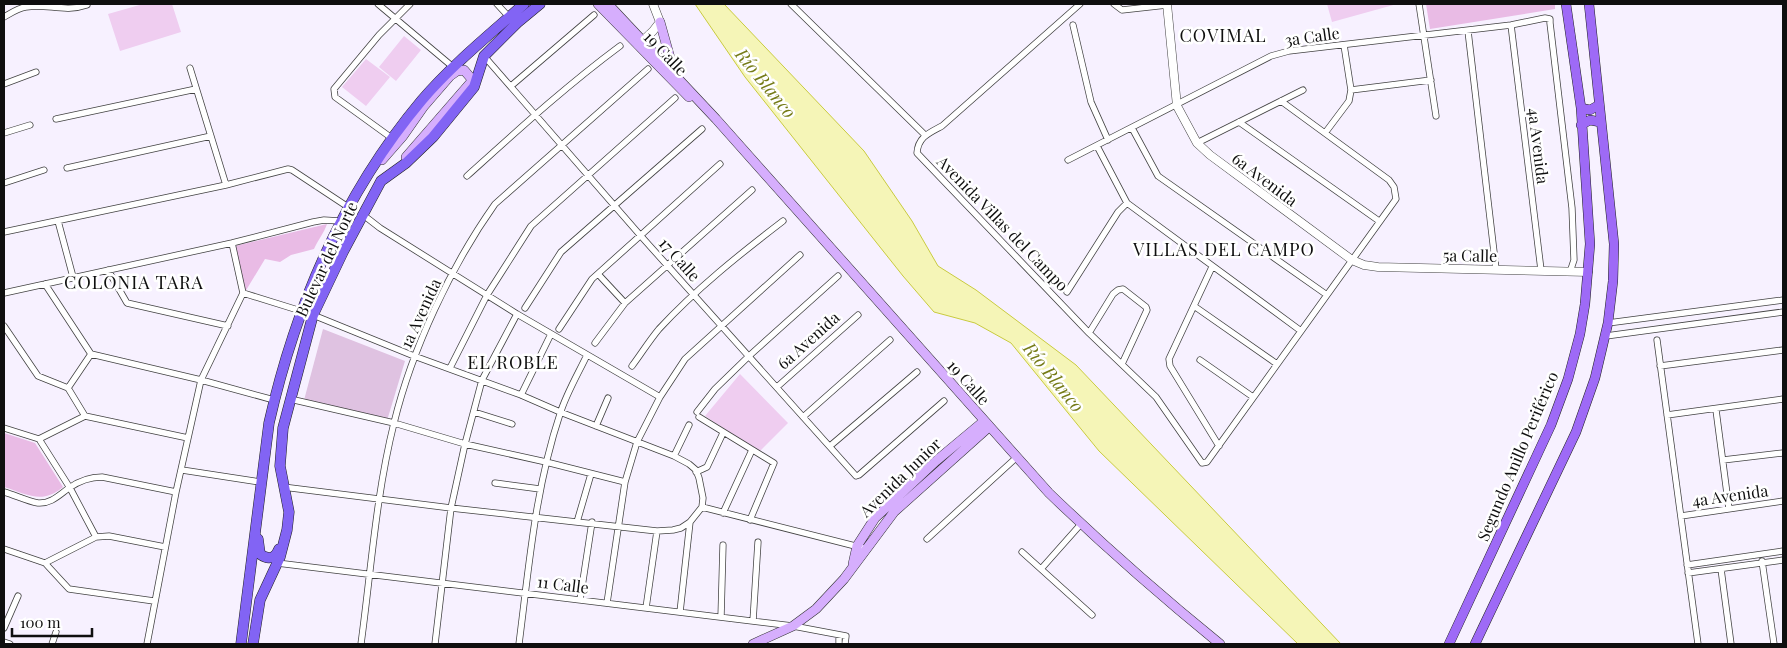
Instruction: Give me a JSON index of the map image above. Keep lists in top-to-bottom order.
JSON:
{
  "streets": {
    "highway": ["Bulevar del Norte"],
    "main road": ["19 Calle", "Segundo Anillo Periférico", "Avenida Junior"],
    "street": [
      "3a Calle",
      "4a Avenida",
      "6a Avenida",
      "Avenida Villas del Campo",
      "5a Calle",
      "17 Calle",
      "1a Avenida",
      "11 Calle"
    ]
  },
  "crossings": [
    ["3a Calle", "4a Avenida"],
    ["3a Calle", "6a Avenida"],
    ["3a Calle", "5a Calle"],
    ["19 Calle", "Avenida Junior"],
    ["4a Avenida", "5a Calle"],
    ["6a Avenida", "5a Calle"],
    ["6a Avenida", "17 Calle"],
    ["5a Calle", "Segundo Anillo Periférico"],
    ["Bulevar del Norte", "17 Calle"],
    ["Bulevar del Norte", "11 Calle"],
    ["17 Calle", "1a Avenida"],
    ["1a Avenida", "11 Calle"],
    ["Avenida Junior", "11 Calle"]
  ],
  "districts": [
    "COVIMAL",
    "VILLAS DEL CAMPO",
    "COLONIA TARA",
    "EL ROBLE"
  ],
  "water": ["Río Blanco"],
  "scale_bar": "100 m"
}
